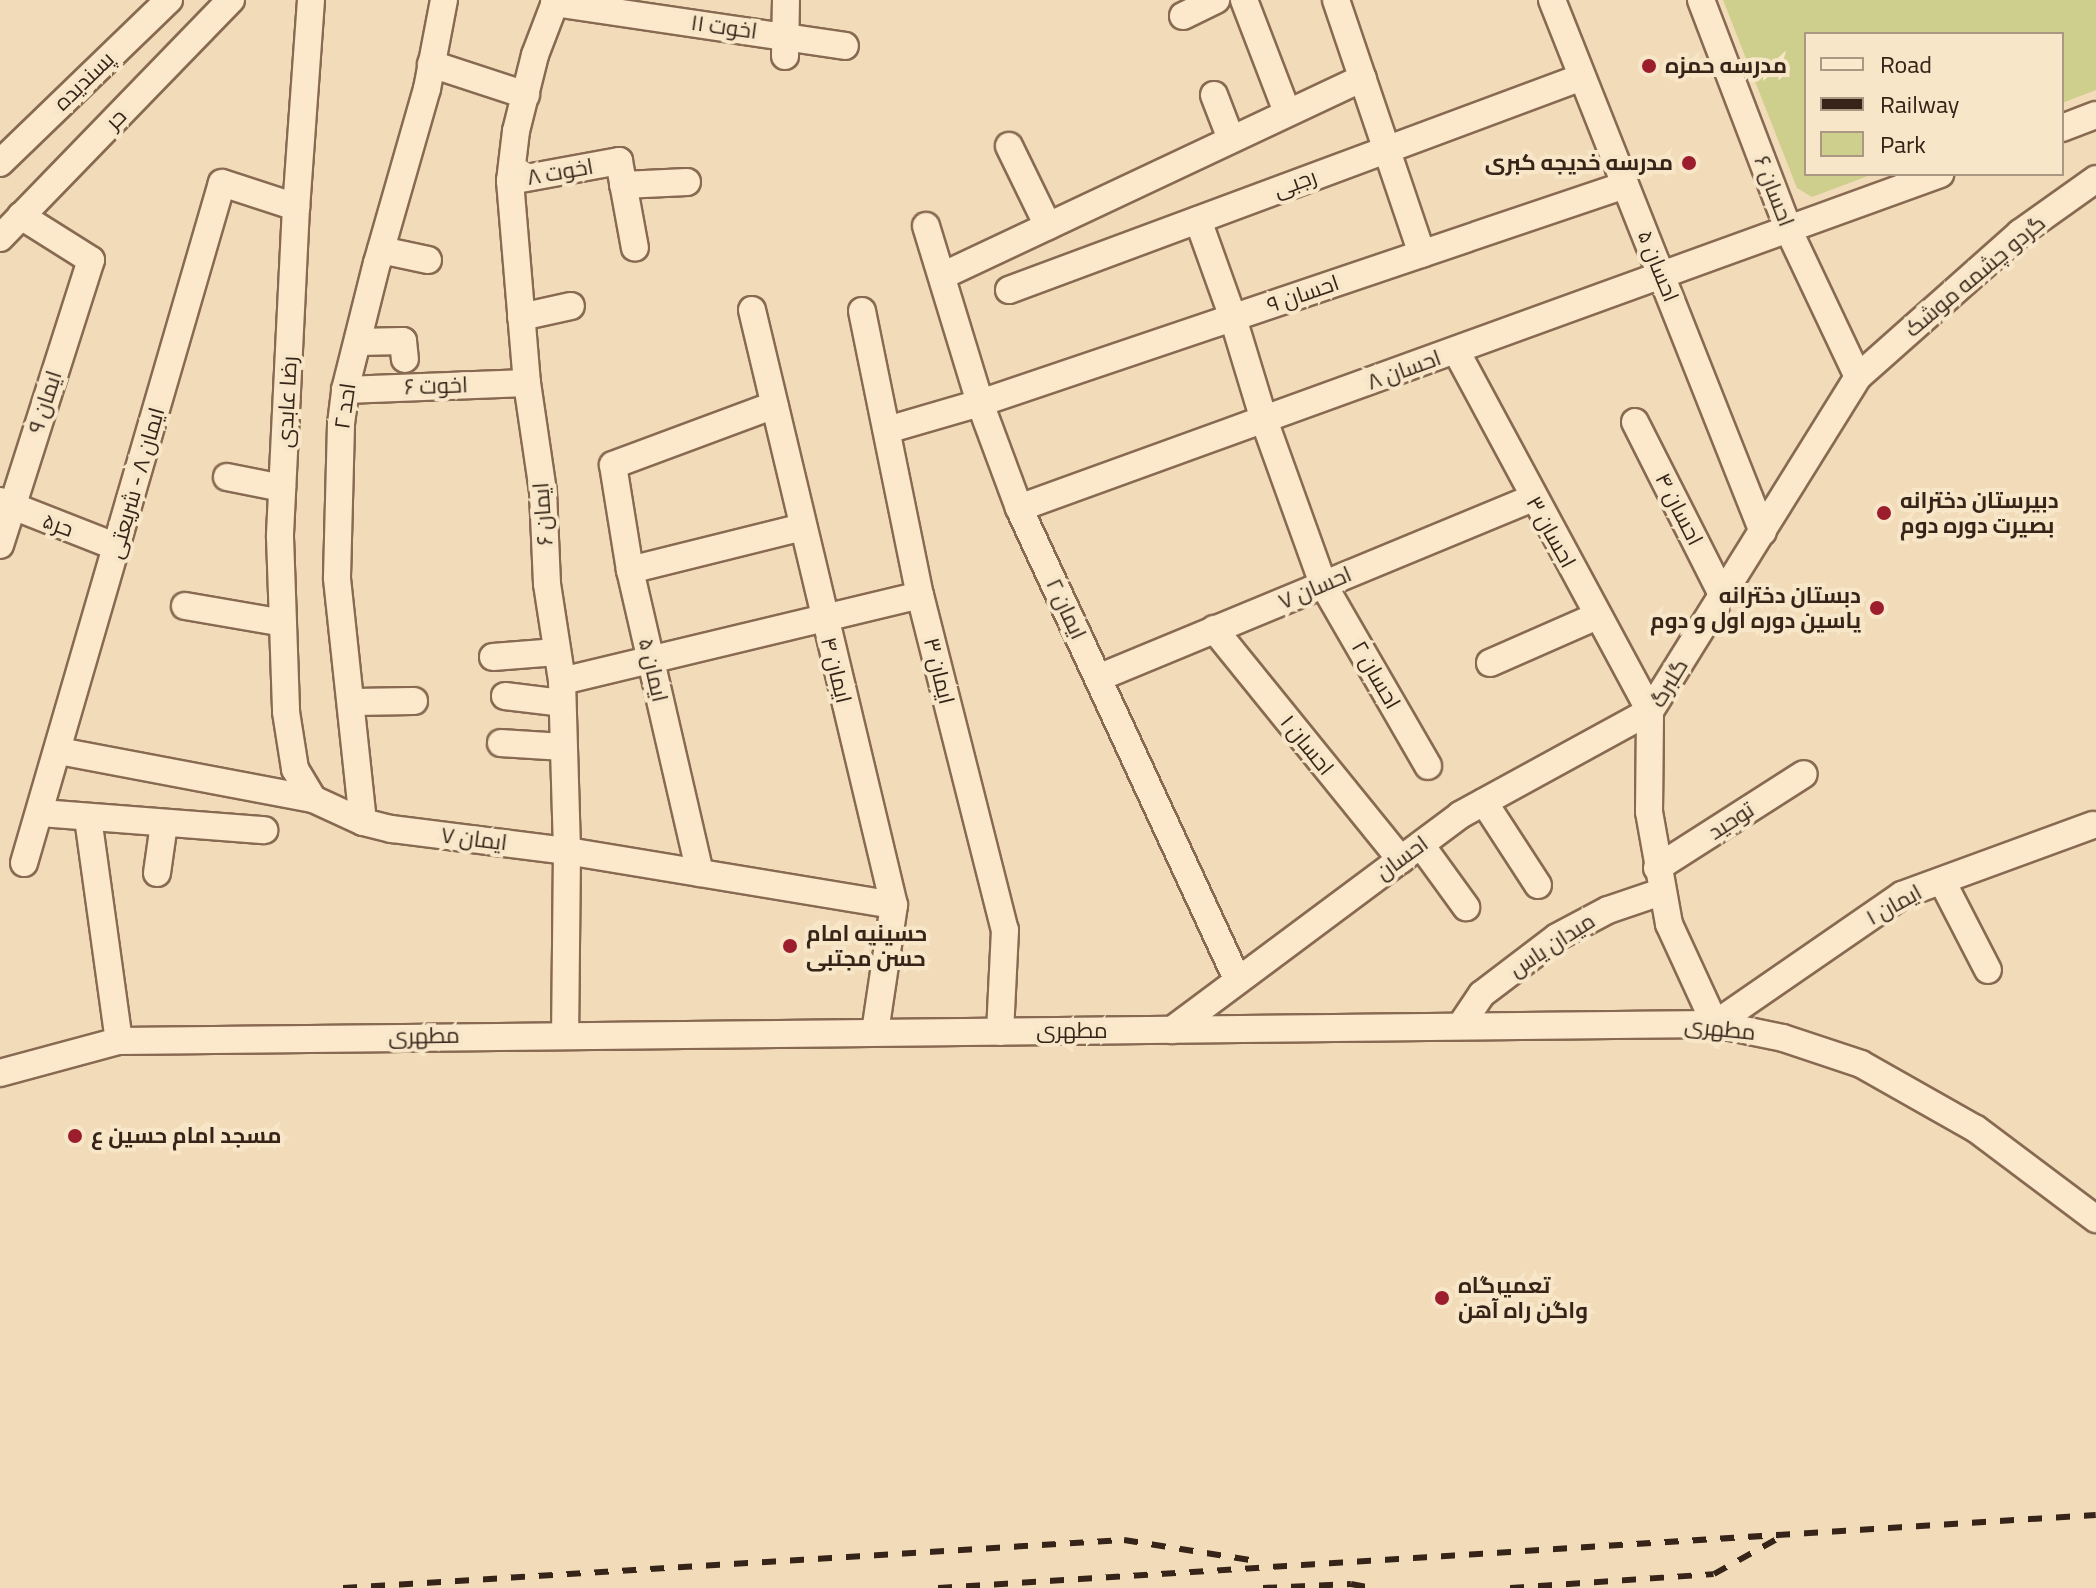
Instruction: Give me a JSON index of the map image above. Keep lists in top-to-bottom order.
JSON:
{
  "streets": {
    "street": [
      "اخوت ۱۱",
      "پسندیده",
      "حر",
      "اخوت ۸",
      "رجبی",
      "احسان ۶",
      "احسان ۵",
      "گردو چشمه موشک",
      "احسان ۹",
      "احسان ۸",
      "اخوت ۶",
      "ایمان ۹",
      "رضا عابدی",
      "احد ۲",
      "ایمان ۸ - شریعتی",
      "احسان ۴",
      "ایمان ۶",
      "حر۵",
      "احسان ۳",
      "احسان ۷",
      "ایمان ۲",
      "ایمان ۵",
      "ایمان ۴",
      "ایمان ۳",
      "احسان ۲",
      "گلبرگ",
      "احسان ۱",
      "توحید",
      "ایمان ۷",
      "احسان",
      "ایمان ۱",
      "میدان یاس",
      "مطهری"
    ]
  },
  "crossings": [
    ["اخوت ۱۱", "ایمان ۶"],
    ["حر", "ایمان ۹"],
    ["اخوت ۸", "ایمان ۶"],
    ["رجبی", "احسان ۵"],
    ["رجبی", "احسان ۲"],
    ["احسان ۶", "گردو چشمه موشک"],
    ["احسان ۶", "احسان ۸"],
    ["احسان ۶", "گلبرگ"],
    ["احسان ۵", "احسان ۹"],
    ["احسان ۵", "احسان ۸"],
    ["احسان ۵", "گلبرگ"],
    ["گردو چشمه موشک", "گلبرگ"],
    ["احسان ۹", "ایمان ۲"],
    ["احسان ۹", "ایمان ۳"],
    ["احسان ۹", "احسان ۲"],
    ["احسان ۸", "احسان ۳"],
    ["احسان ۸", "ایمان ۲"],
    ["احسان ۸", "احسان ۲"],
    ["اخوت ۶", "احد ۲"],
    ["اخوت ۶", "ایمان ۶"],
    ["ایمان ۹", "حر۵"],
    ["رضا عابدی", "ایمان ۸ - شریعتی"],
    ["رضا عابدی", "ایمان ۷"],
    ["احد ۲", "ایمان ۷"],
    ["ایمان ۸ - شریعتی", "حر۵"],
    ["ایمان ۸ - شریعتی", "ایمان ۷"],
    ["احسان ۴", "گلبرگ"],
    ["ایمان ۶", "ایمان ۷"],
    ["ایمان ۶", "مطهری"],
    ["احسان ۳", "احسان ۷"],
    ["احسان ۳", "گلبرگ"],
    ["احسان ۳", "احسان"],
    ["احسان ۷", "ایمان ۲"],
    ["احسان ۷", "احسان ۲"],
    ["احسان ۷", "احسان ۱"],
    ["ایمان ۲", "احسان"],
    ["ایمان ۵", "ایمان ۴"],
    ["ایمان ۵", "ایمان ۷"],
    ["ایمان ۴", "ایمان ۷"],
    ["ایمان ۴", "مطهری"],
    ["ایمان ۳", "مطهری"],
    ["گلبرگ", "توحید"],
    ["گلبرگ", "احسان"],
    ["گلبرگ", "ایمان ۱"],
    ["گلبرگ", "میدان یاس"],
    ["گلبرگ", "مطهری"],
    ["احسان ۱", "احسان"],
    ["توحید", "میدان یاس"],
    ["احسان", "مطهری"],
    ["ایمان ۱", "مطهری"],
    ["میدان یاس", "مطهری"]
  ],
  "places": [
    "مدرسه حمزه",
    "مدرسه خدیجه کبری",
    "دبیرستان دخترانه بصیرت دوره دوم",
    "دبستان دخترانه یاسین دوره اول و دوم",
    "حسینیه امام حسن مجتبی",
    "مسجد امام حسین ع",
    "تعمیرگاه واگن راه آهن"
  ],
  "legend": ["Road", "Railway", "Park"]
}
